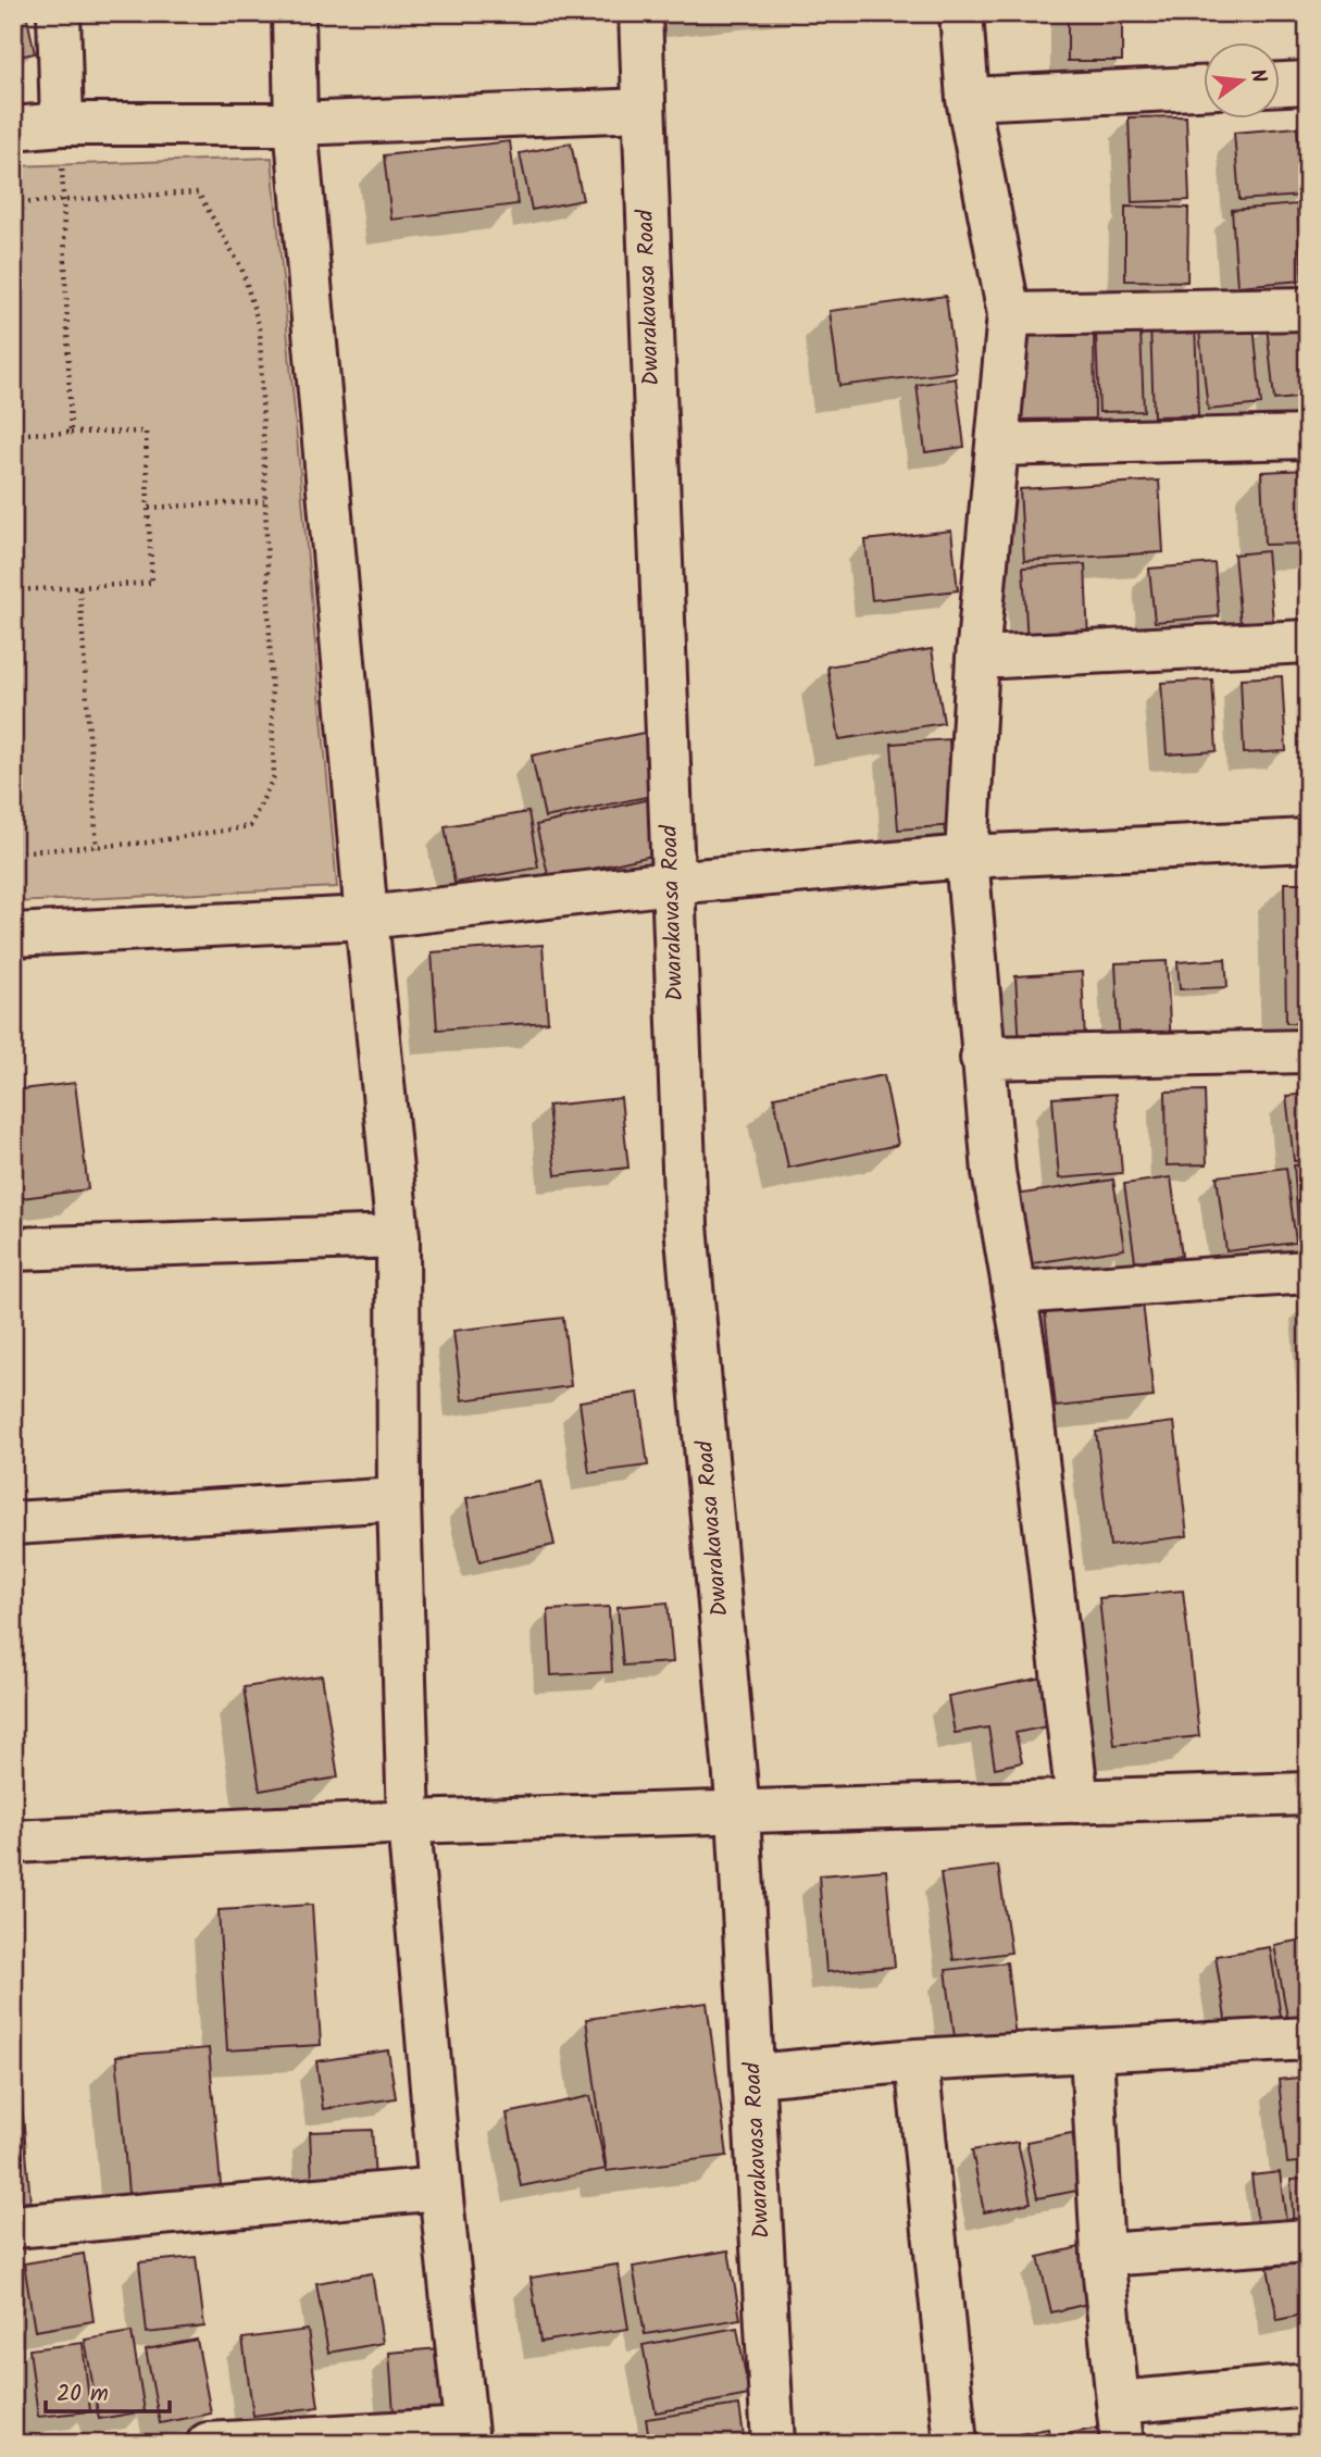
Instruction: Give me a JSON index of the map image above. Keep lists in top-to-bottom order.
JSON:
{
  "streets": {
    "street": ["Dwarakavasa Road"]
  },
  "scale_bar": "20 m",
  "north": "right"
}
